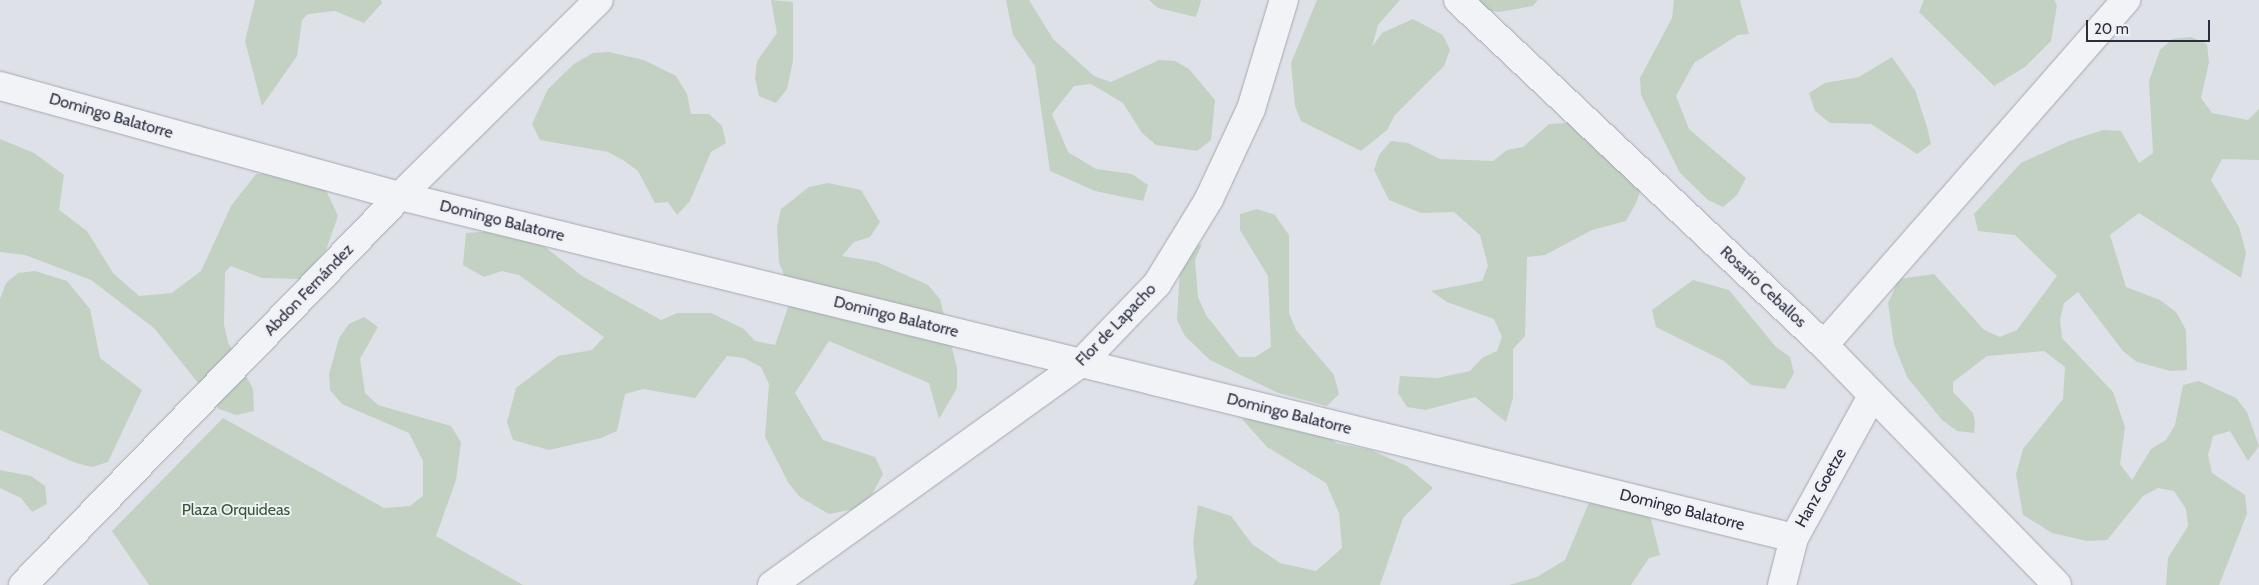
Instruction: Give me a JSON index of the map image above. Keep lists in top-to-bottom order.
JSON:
{
  "streets": {
    "street": [
      "Domingo Balatorre",
      "Rosario Ceballos",
      "Abdon Fernández",
      "Flor de Lapacho",
      "Hanz Goetze"
    ]
  },
  "crossings": [
    ["Domingo Balatorre", "Abdon Fernández"],
    ["Domingo Balatorre", "Flor de Lapacho"],
    ["Domingo Balatorre", "Hanz Goetze"],
    ["Rosario Ceballos", "Hanz Goetze"]
  ],
  "parks": ["Plaza Orquideas"],
  "scale_bar": "20 m"
}
